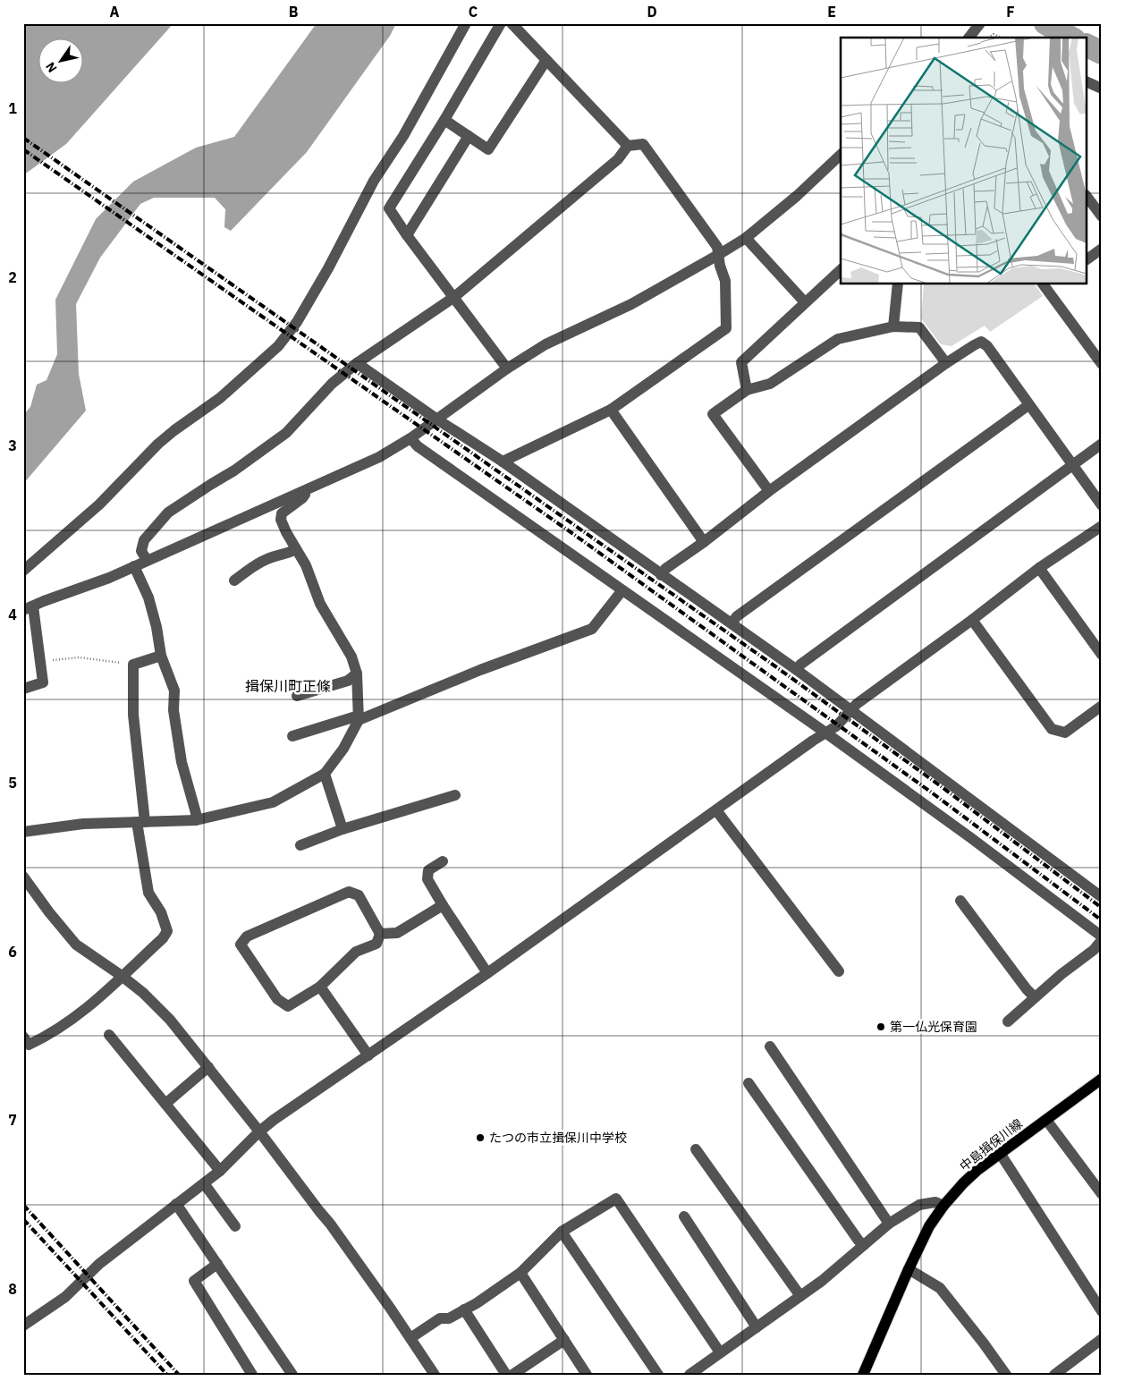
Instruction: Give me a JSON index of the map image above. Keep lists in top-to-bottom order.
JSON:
{
  "streets": {
    "main road": ["中島揖保川線"]
  },
  "districts": ["揖保川町正條"],
  "places": ["第一仏光保育園", "たつの市立揖保川中学校"],
  "north": "bottom left",
  "grid": {
    "columns": [
      "A",
      "B",
      "C",
      "D",
      "E",
      "F"
    ],
    "rows": [
      "1",
      "2",
      "3",
      "4",
      "5",
      "6",
      "7",
      "8"
    ]
  }
}
